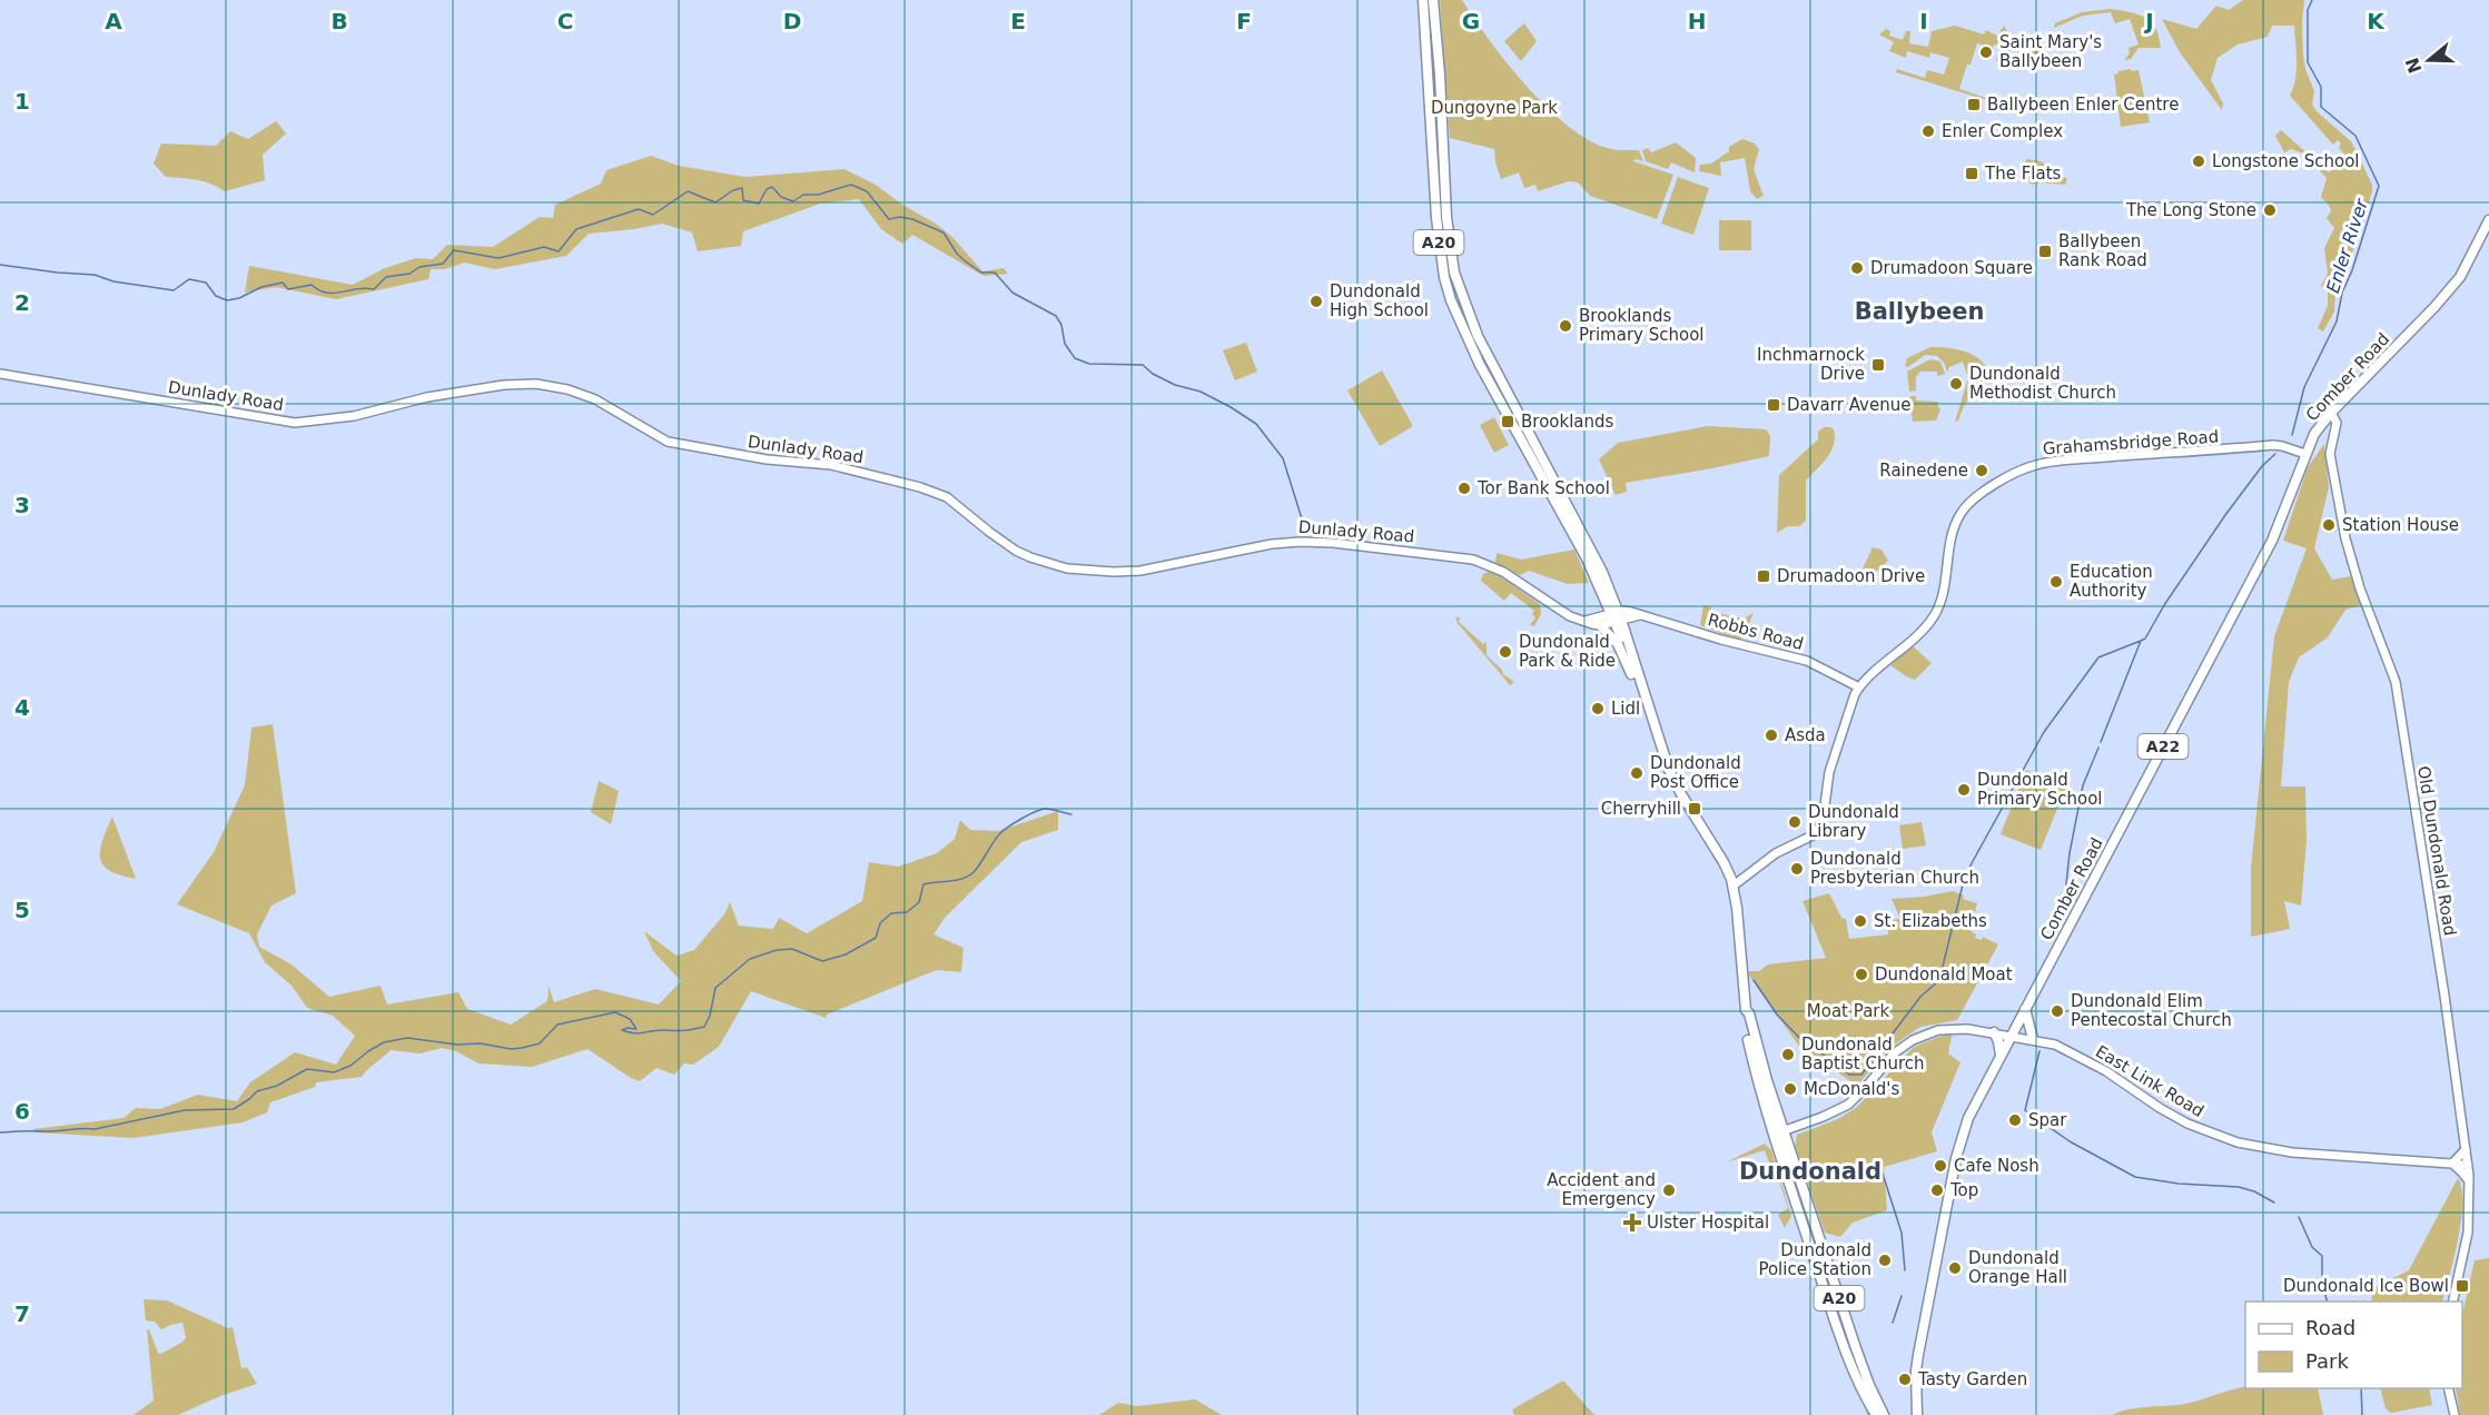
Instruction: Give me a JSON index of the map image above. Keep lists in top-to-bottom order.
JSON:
{
  "streets": {
    "highway": ["A20", "Comber Road", "A22"],
    "street": [
      "Dunlady Road",
      "Grahamsbridge Road",
      "Robbs Road",
      "Old Dundonald Road",
      "East Link Road"
    ]
  },
  "crossings": [
    ["A20", "Robbs Road"],
    ["A20", "East Link Road"],
    ["Comber Road", "Grahamsbridge Road"],
    ["Comber Road", "Old Dundonald Road"],
    ["Comber Road", "East Link Road"],
    ["Grahamsbridge Road", "Robbs Road"],
    ["Old Dundonald Road", "East Link Road"]
  ],
  "districts": ["Ballybeen", "Dundonald"],
  "water": ["Enler River"],
  "parks": ["Dungoyne Park", "Moat Park"],
  "places": {
    "other": [
      "Saint Mary's Ballybeen",
      "Enler Complex",
      "Longstone School",
      "The Long Stone",
      "Drumadoon Square",
      "Dundonald High School",
      "Brooklands Primary School",
      "Dundonald Methodist Church",
      "Rainedene",
      "Tor Bank School",
      "Station House",
      "Education Authority",
      "Dundonald Park & Ride",
      "Lidl",
      "Asda",
      "Dundonald Post Office",
      "Dundonald Primary School",
      "Dundonald Library",
      "Dundonald Presbyterian Church",
      "St. Elizabeths",
      "Dundonald Moat",
      "Dundonald Elim Pentecostal Church",
      "Dundonald Baptist Church",
      "McDonald's",
      "Spar",
      "Cafe Nosh",
      "Accident and Emergency",
      "Top",
      "Dundonald Police Station",
      "Dundonald Orange Hall",
      "Tasty Garden"
    ],
    "transit": [
      "Ballybeen Enler Centre",
      "The Flats",
      "Ballybeen Rank Road",
      "Inchmarnock Drive",
      "Davarr Avenue",
      "Brooklands",
      "Drumadoon Drive",
      "Cherryhill",
      "Dundonald Ice Bowl"
    ],
    "health": ["Ulster Hospital"]
  },
  "legend": ["Road", "Park"],
  "north": "left",
  "grid": {
    "columns": [
      "A",
      "B",
      "C",
      "D",
      "E",
      "F",
      "G",
      "H",
      "I",
      "J",
      "K"
    ],
    "rows": [
      "1",
      "2",
      "3",
      "4",
      "5",
      "6",
      "7"
    ]
  }
}
